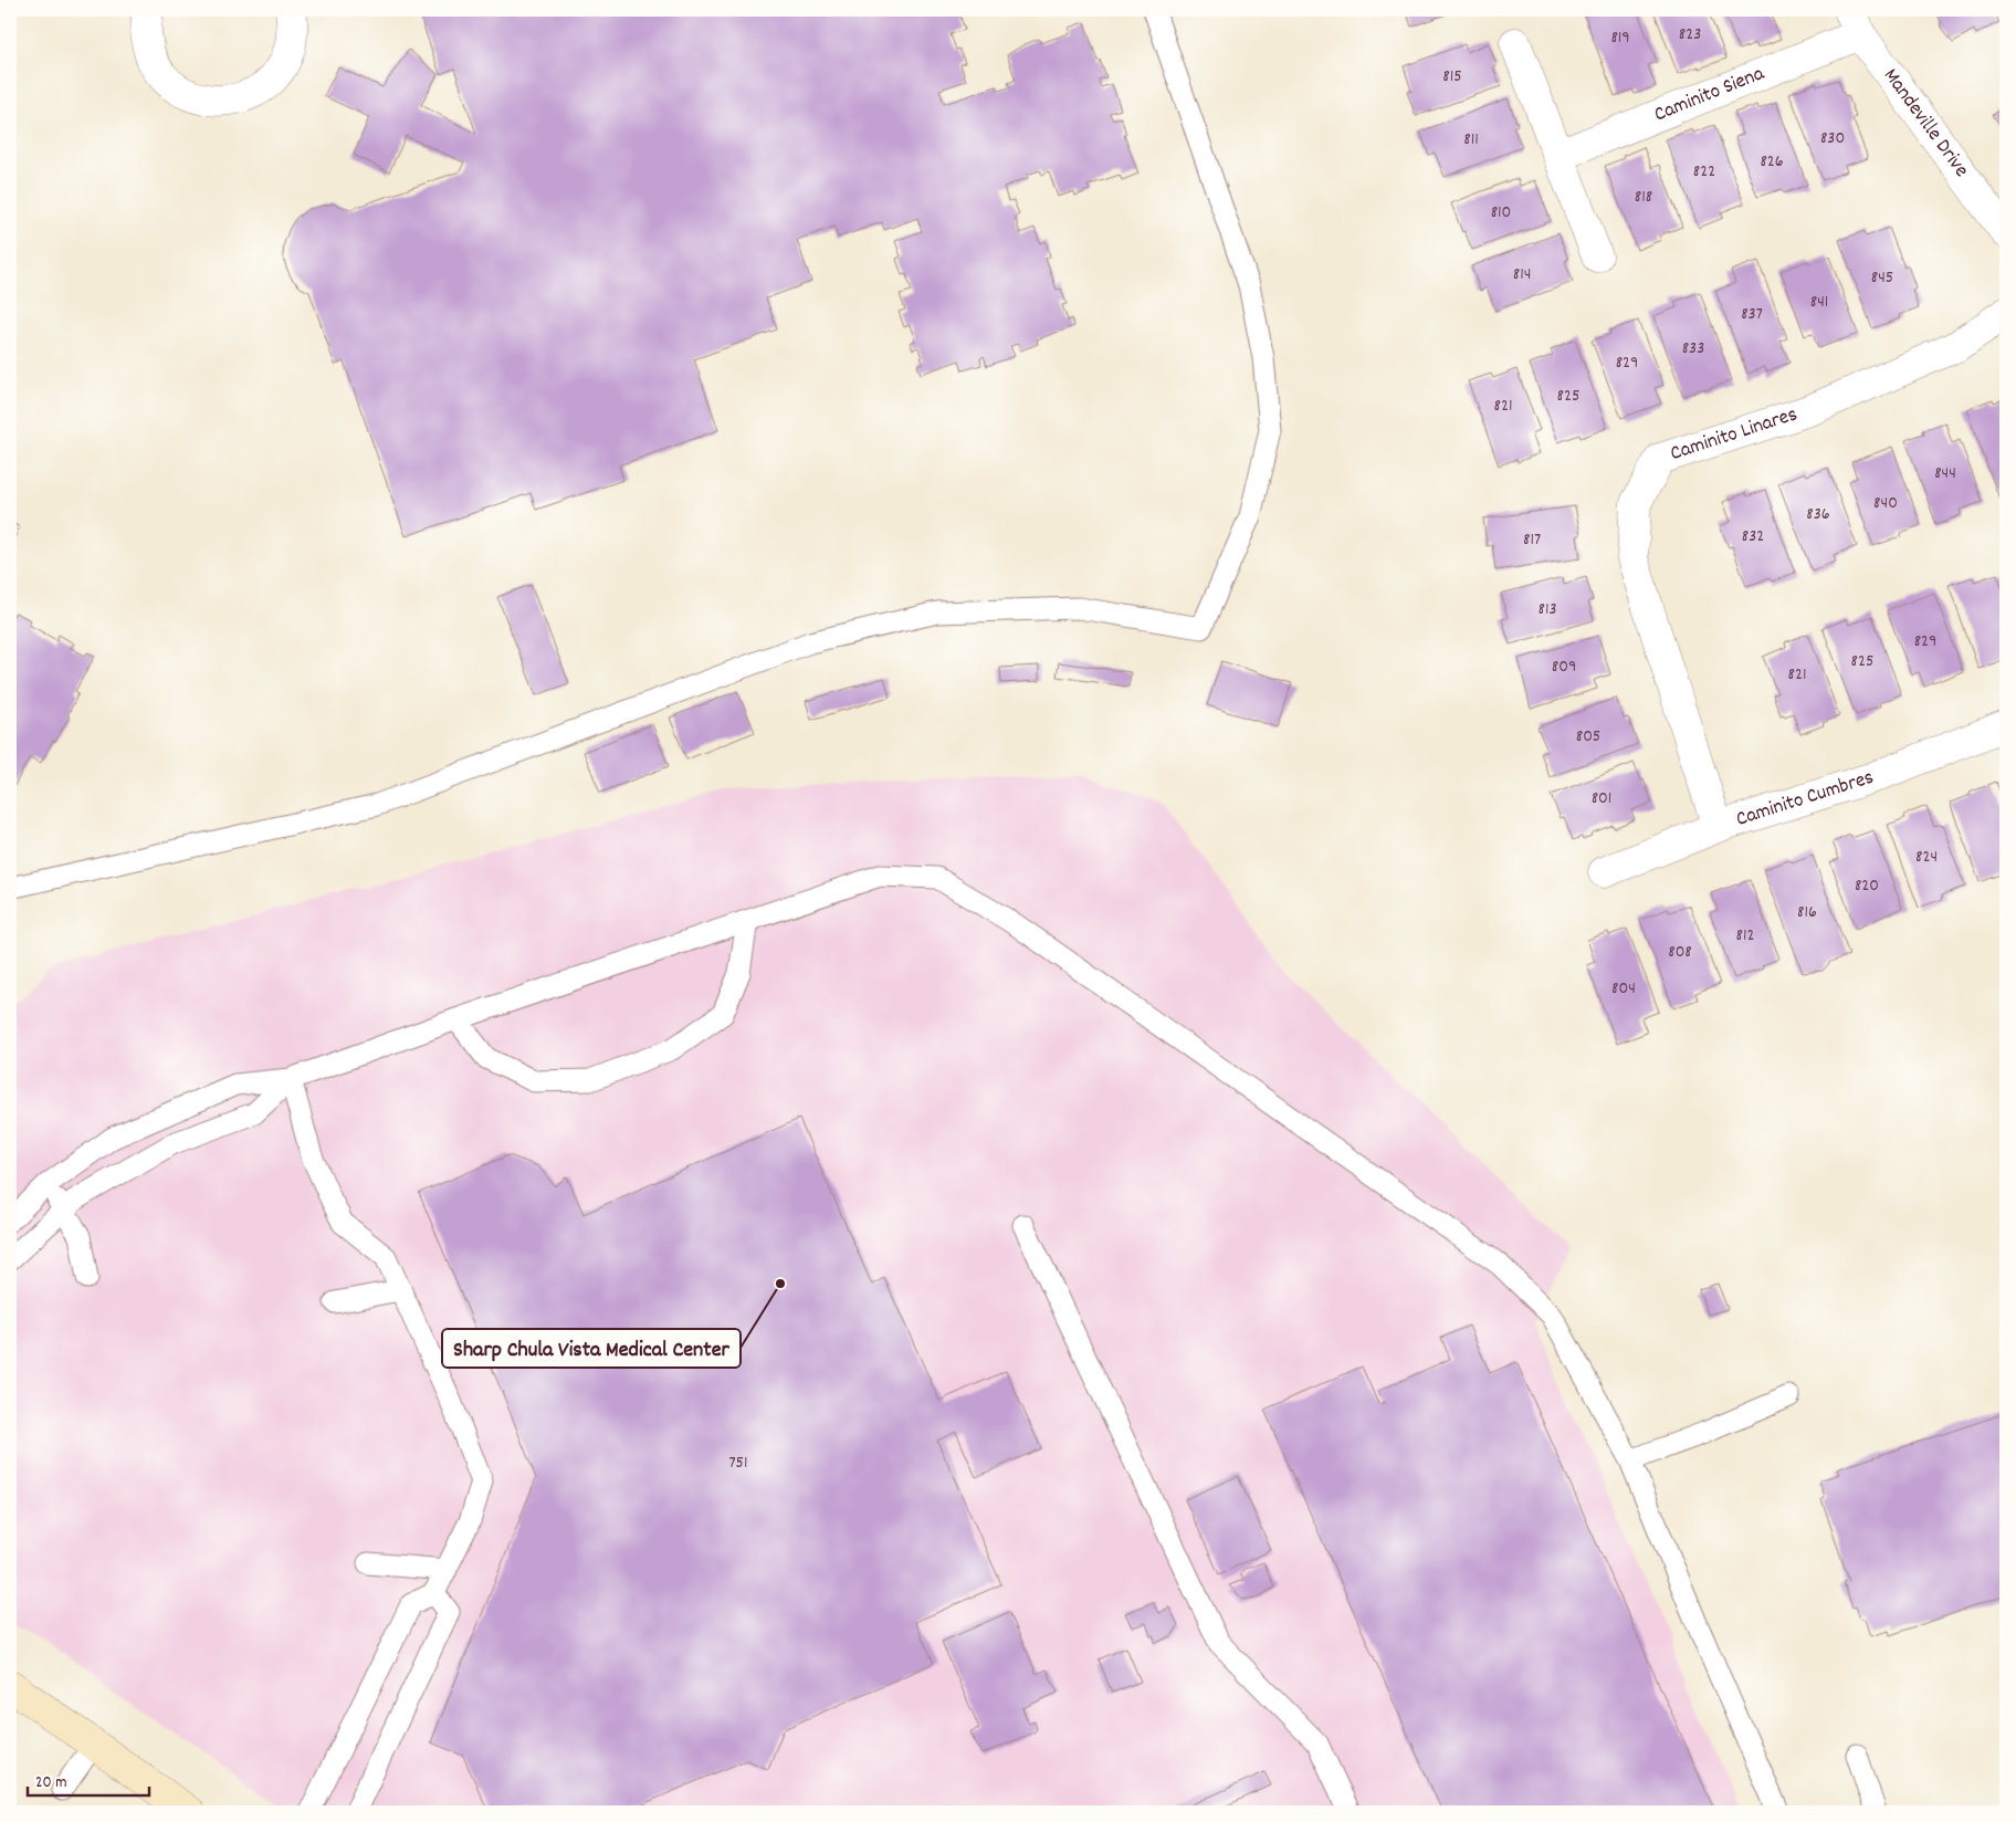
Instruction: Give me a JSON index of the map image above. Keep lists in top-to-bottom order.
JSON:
{
  "streets": {
    "street": [
      "Caminito Siena",
      "Mandeville Drive",
      "Caminito Linares",
      "Caminito Cumbres"
    ]
  },
  "crossings": [
    ["Caminito Siena", "Mandeville Drive"],
    ["Caminito Linares", "Caminito Cumbres"]
  ],
  "places": ["Sharp Chula Vista Medical Center"],
  "house_numbers": [
    "823",
    "819",
    "815",
    "830",
    "811",
    "826",
    "822",
    "818",
    "810",
    "814",
    "845",
    "841",
    "837",
    "833",
    "829",
    "825",
    "821",
    "844",
    "840",
    "836",
    "832",
    "817",
    "813",
    "829",
    "825",
    "809",
    "821",
    "805",
    "801",
    "824",
    "820",
    "816",
    "812",
    "808",
    "804",
    "751"
  ],
  "scale_bar": "20 m"
}
